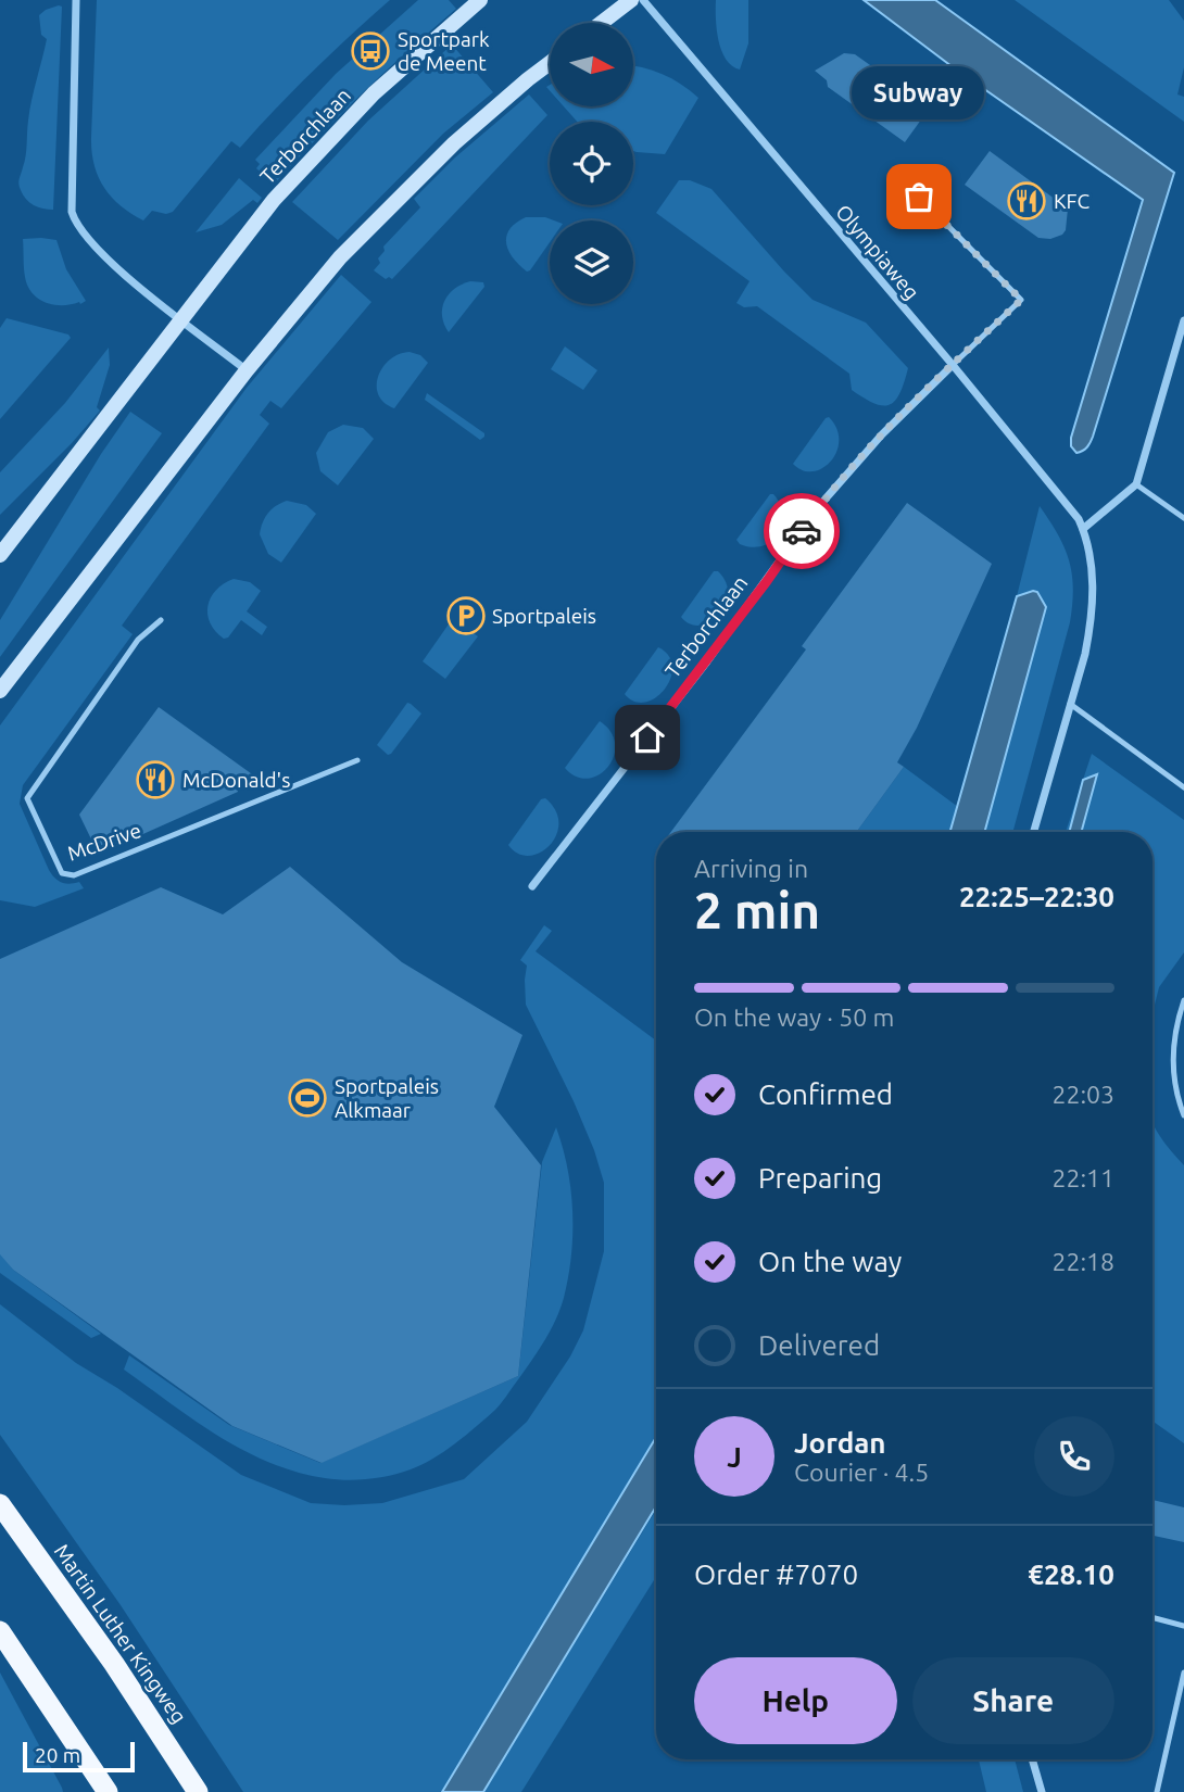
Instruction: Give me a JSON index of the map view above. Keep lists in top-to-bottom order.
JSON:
{
  "streets": {
    "highway": ["Martin Luther Kingweg"],
    "main road": ["Terborchlaan"],
    "street": ["Olympiaweg"],
    "lane": ["McDrive"]
  },
  "crossings": [
    ["Terborchlaan", "Olympiaweg"]
  ],
  "places": {
    "bus stop": ["Sportpark de Meent"],
    "other": ["Subway"],
    "restaurant": ["KFC", "McDonald's"],
    "parking": ["Sportpaleis"],
    "sports": ["Sportpaleis Alkmaar"]
  },
  "scale_bar": "20 m",
  "north": "right",
  "page": {
    "bubble": "Subway",
    "heading": ["2 min", "Arriving in", "22:25–22:30"],
    "panel": [
      "Jordan",
      "Courier · 4.5",
      "Order #7070",
      "€28.10"
    ],
    "bar": "On the way · 50 m",
    "list": [
      ["Confirmed", "22:03"],
      ["Preparing", "22:11"],
      ["On the way", "22:18"],
      "Delivered"
    ],
    "round": "J",
    "buttons": ["Help", "Share"],
    "scale": "20 m"
  }
}
